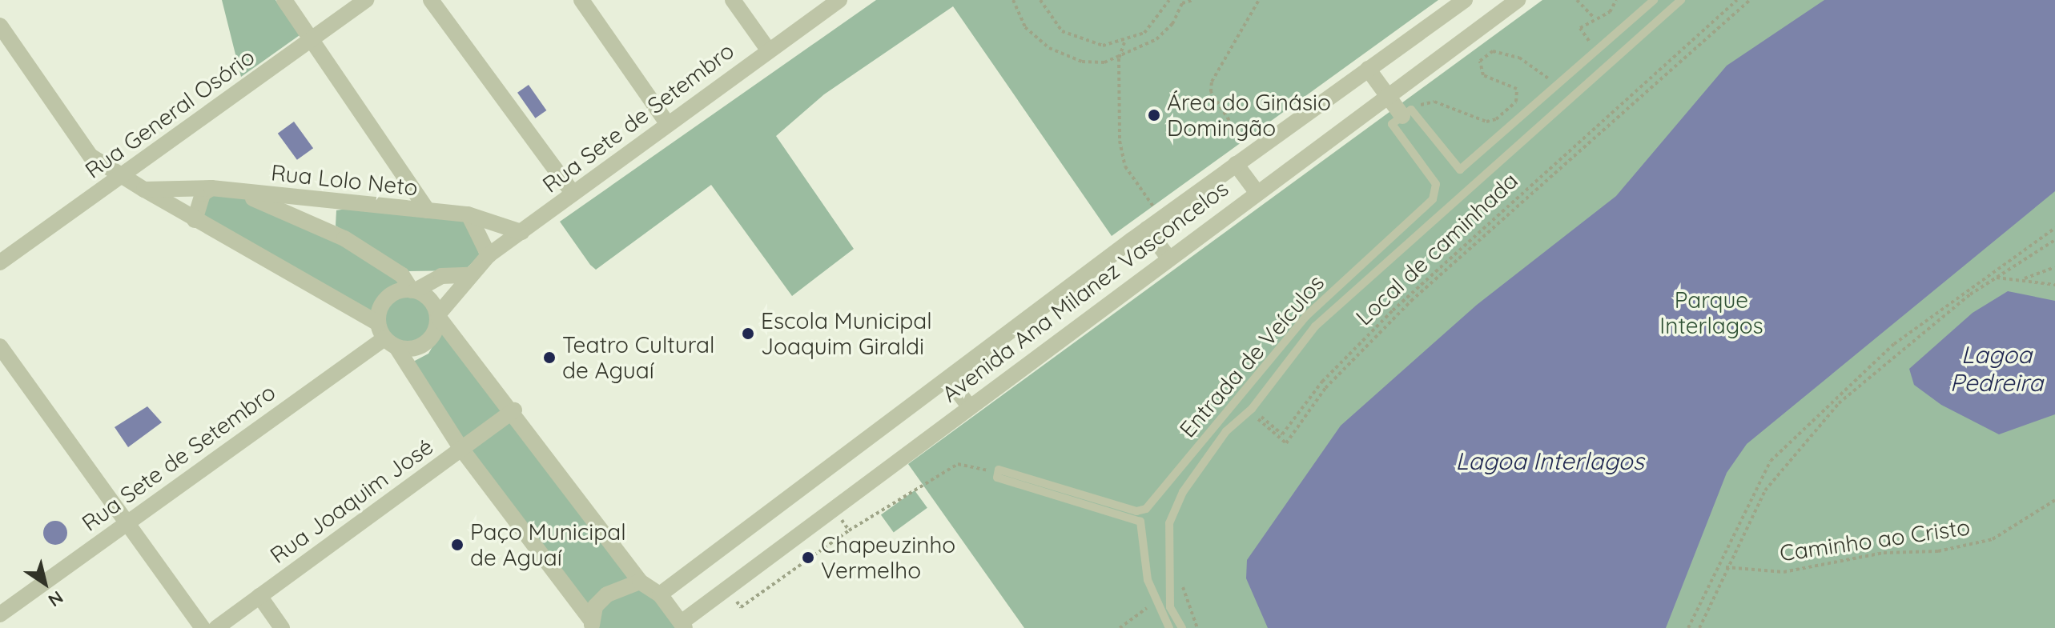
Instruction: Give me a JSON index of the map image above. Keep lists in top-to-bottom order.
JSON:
{
  "streets": {
    "street": [
      "Rua General Osório",
      "Rua Sete de Setembro",
      "Rua Lolo Neto",
      "Avenida Ana Milanez Vasconcelos",
      "Rua Joaquim José"
    ],
    "lane": ["Entrada de Veículos"],
    "path": ["Local de caminhada", "Caminho ao Cristo"]
  },
  "crossings": [
    ["Rua Sete de Setembro", "Rua Lolo Neto"],
    ["Local de caminhada", "Entrada de Veículos"]
  ],
  "water": ["Lagoa Pedreira", "Lagoa Interlagos"],
  "parks": ["Parque Interlagos"],
  "places": [
    "Área do Ginásio Domingão",
    "Escola Municipal Joaquim Giraldi",
    "Teatro Cultural de Aguaí",
    "Paço Municipal de Aguaí",
    "Chapeuzinho Vermelho"
  ],
  "north": "bottom right"
}
